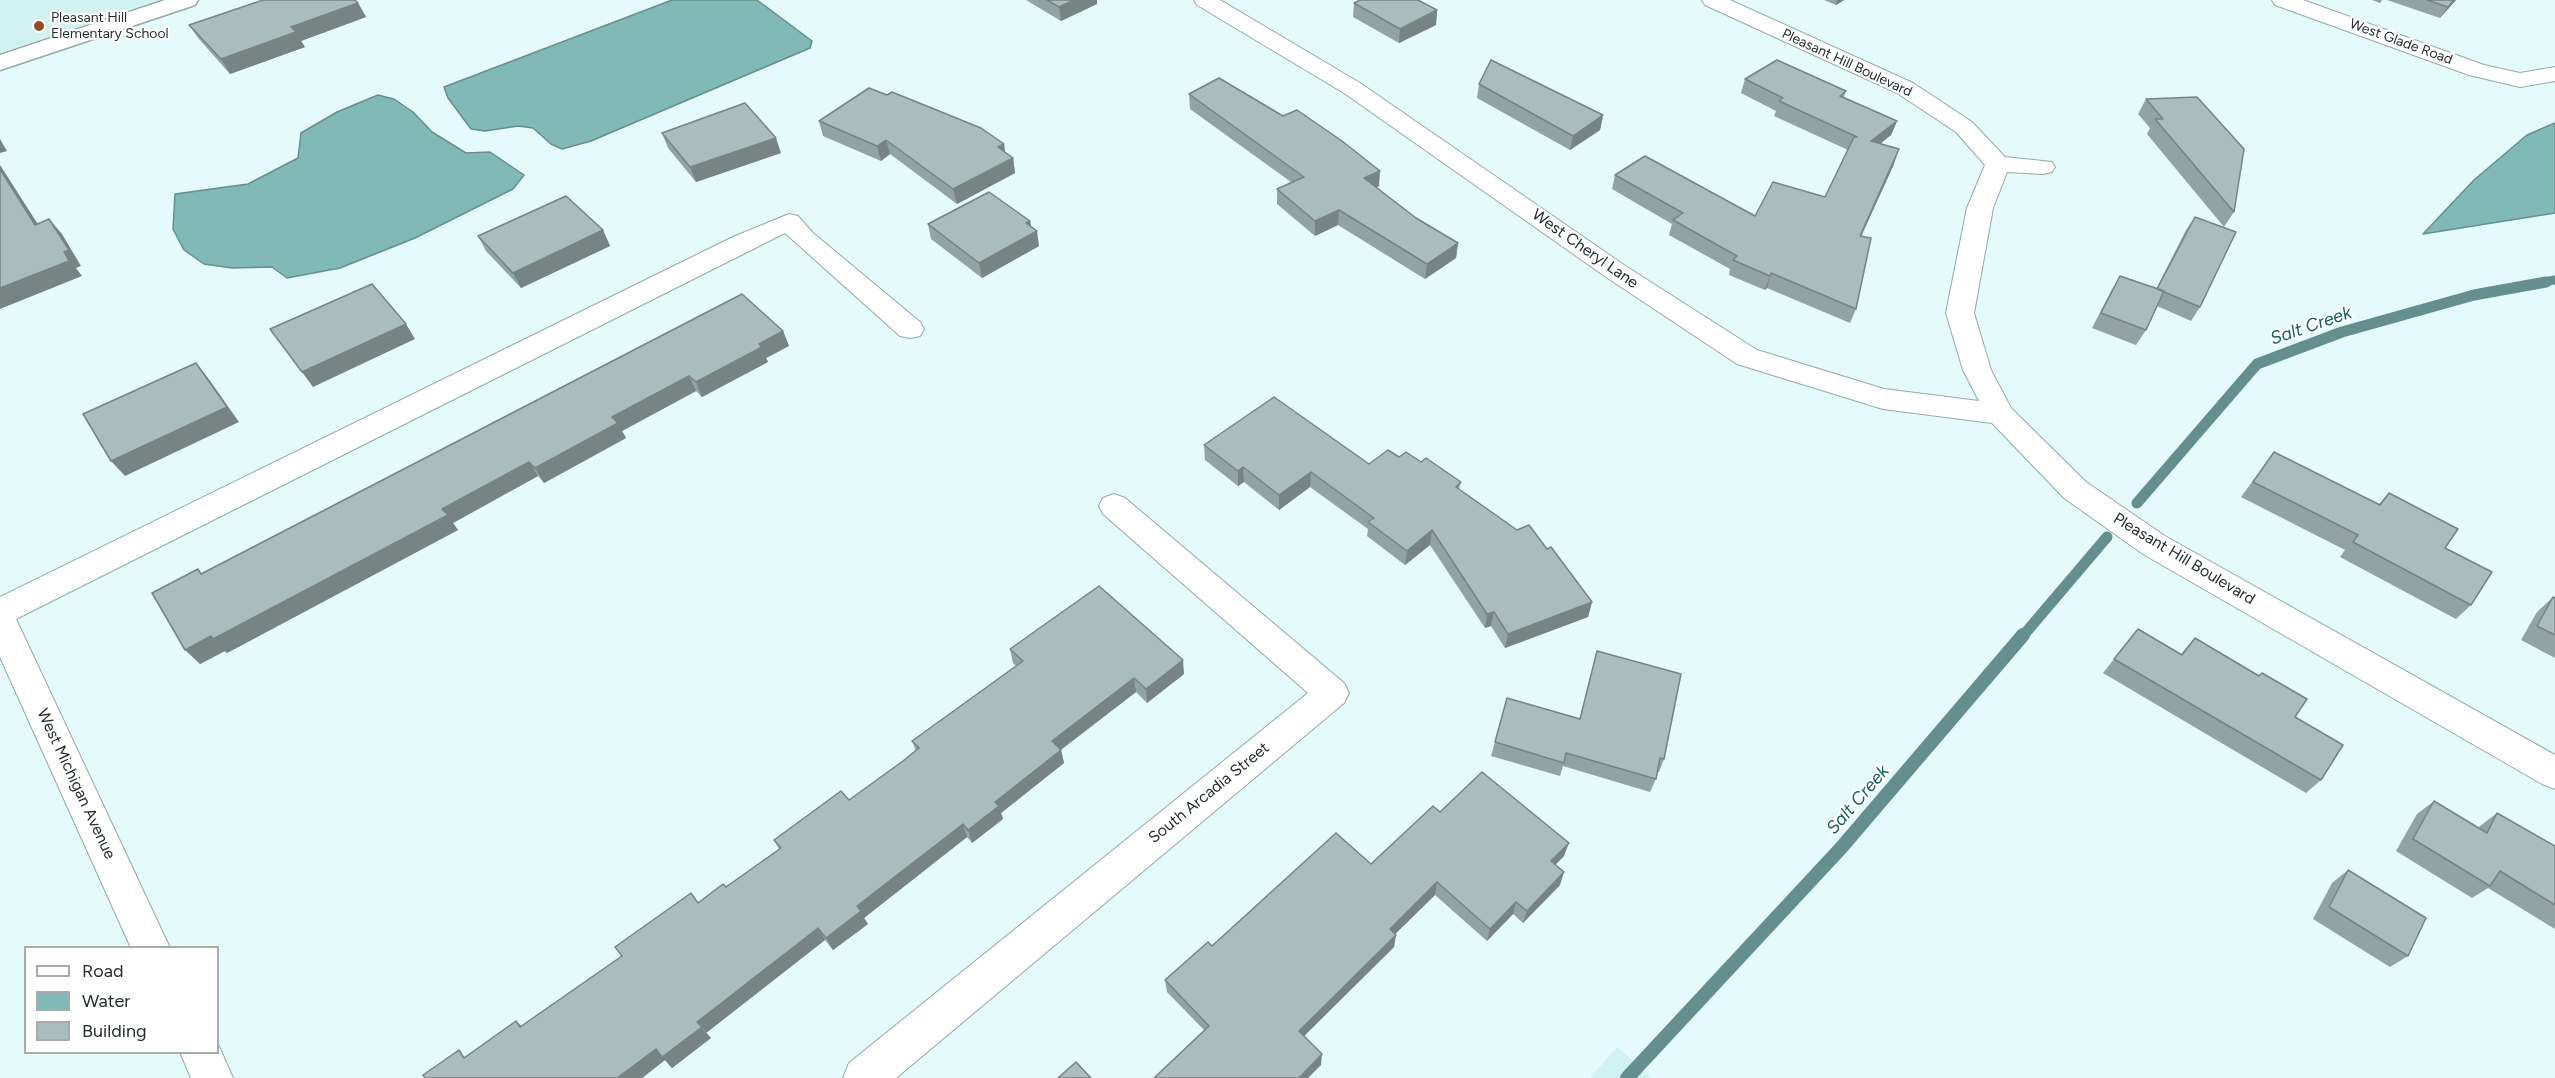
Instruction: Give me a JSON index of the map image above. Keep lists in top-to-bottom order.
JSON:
{
  "streets": {
    "street": [
      "West Glade Road",
      "Pleasant Hill Boulevard",
      "West Cheryl Lane",
      "West Michigan Avenue",
      "South Arcadia Street"
    ]
  },
  "crossings": [
    ["Pleasant Hill Boulevard", "West Cheryl Lane"]
  ],
  "water": ["Salt Creek"],
  "places": ["Pleasant Hill Elementary School"],
  "legend": ["Road", "Water", "Building"]
}
